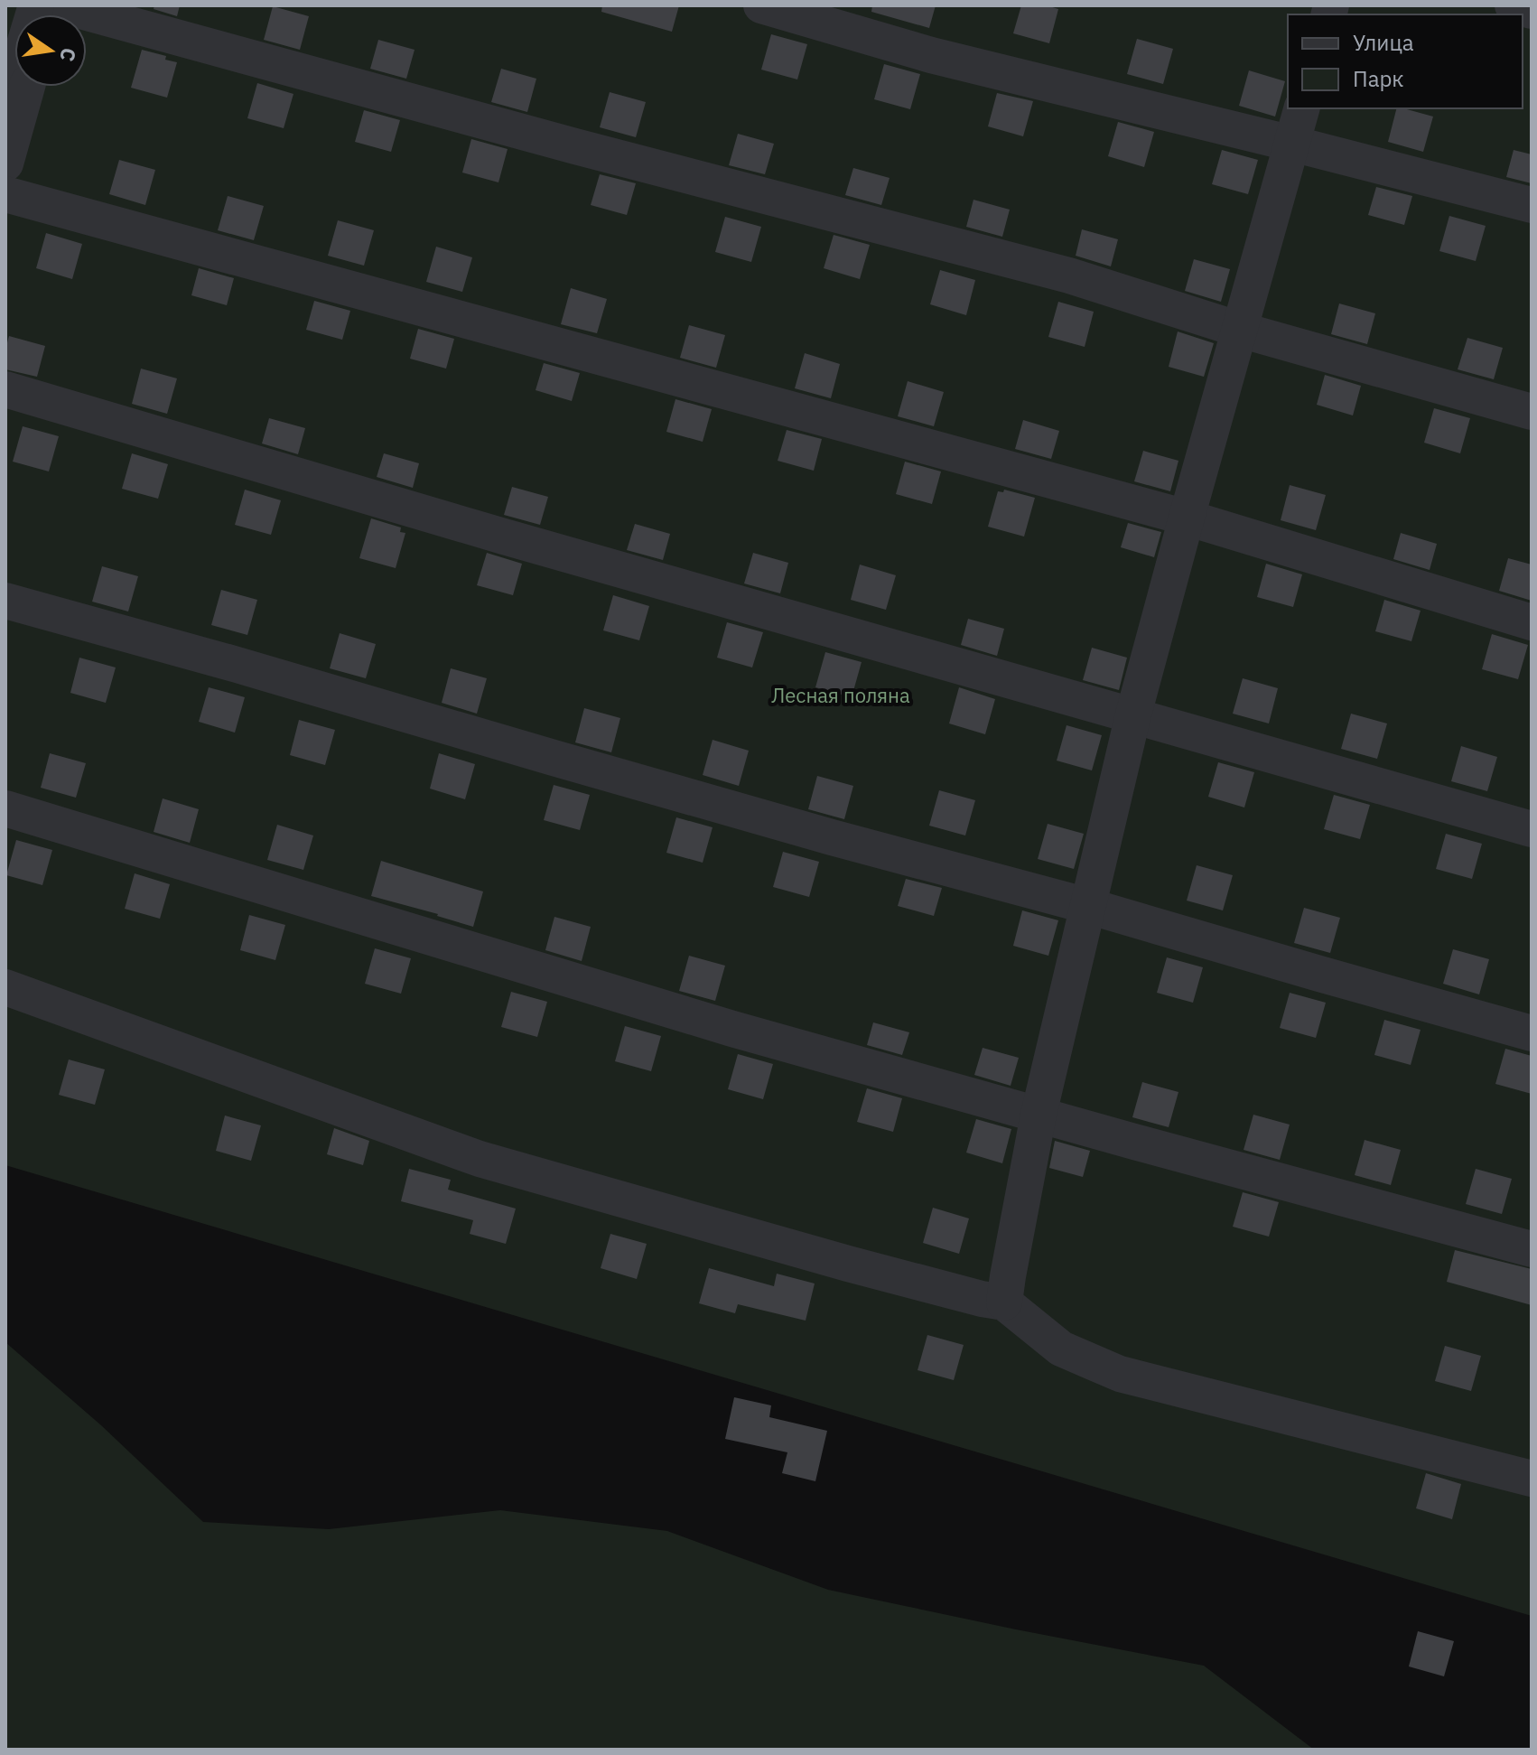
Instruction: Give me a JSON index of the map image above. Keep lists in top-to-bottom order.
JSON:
{
  "parks": ["Лесная поляна"],
  "legend": ["Улица", "Парк"],
  "north": "right"
}
